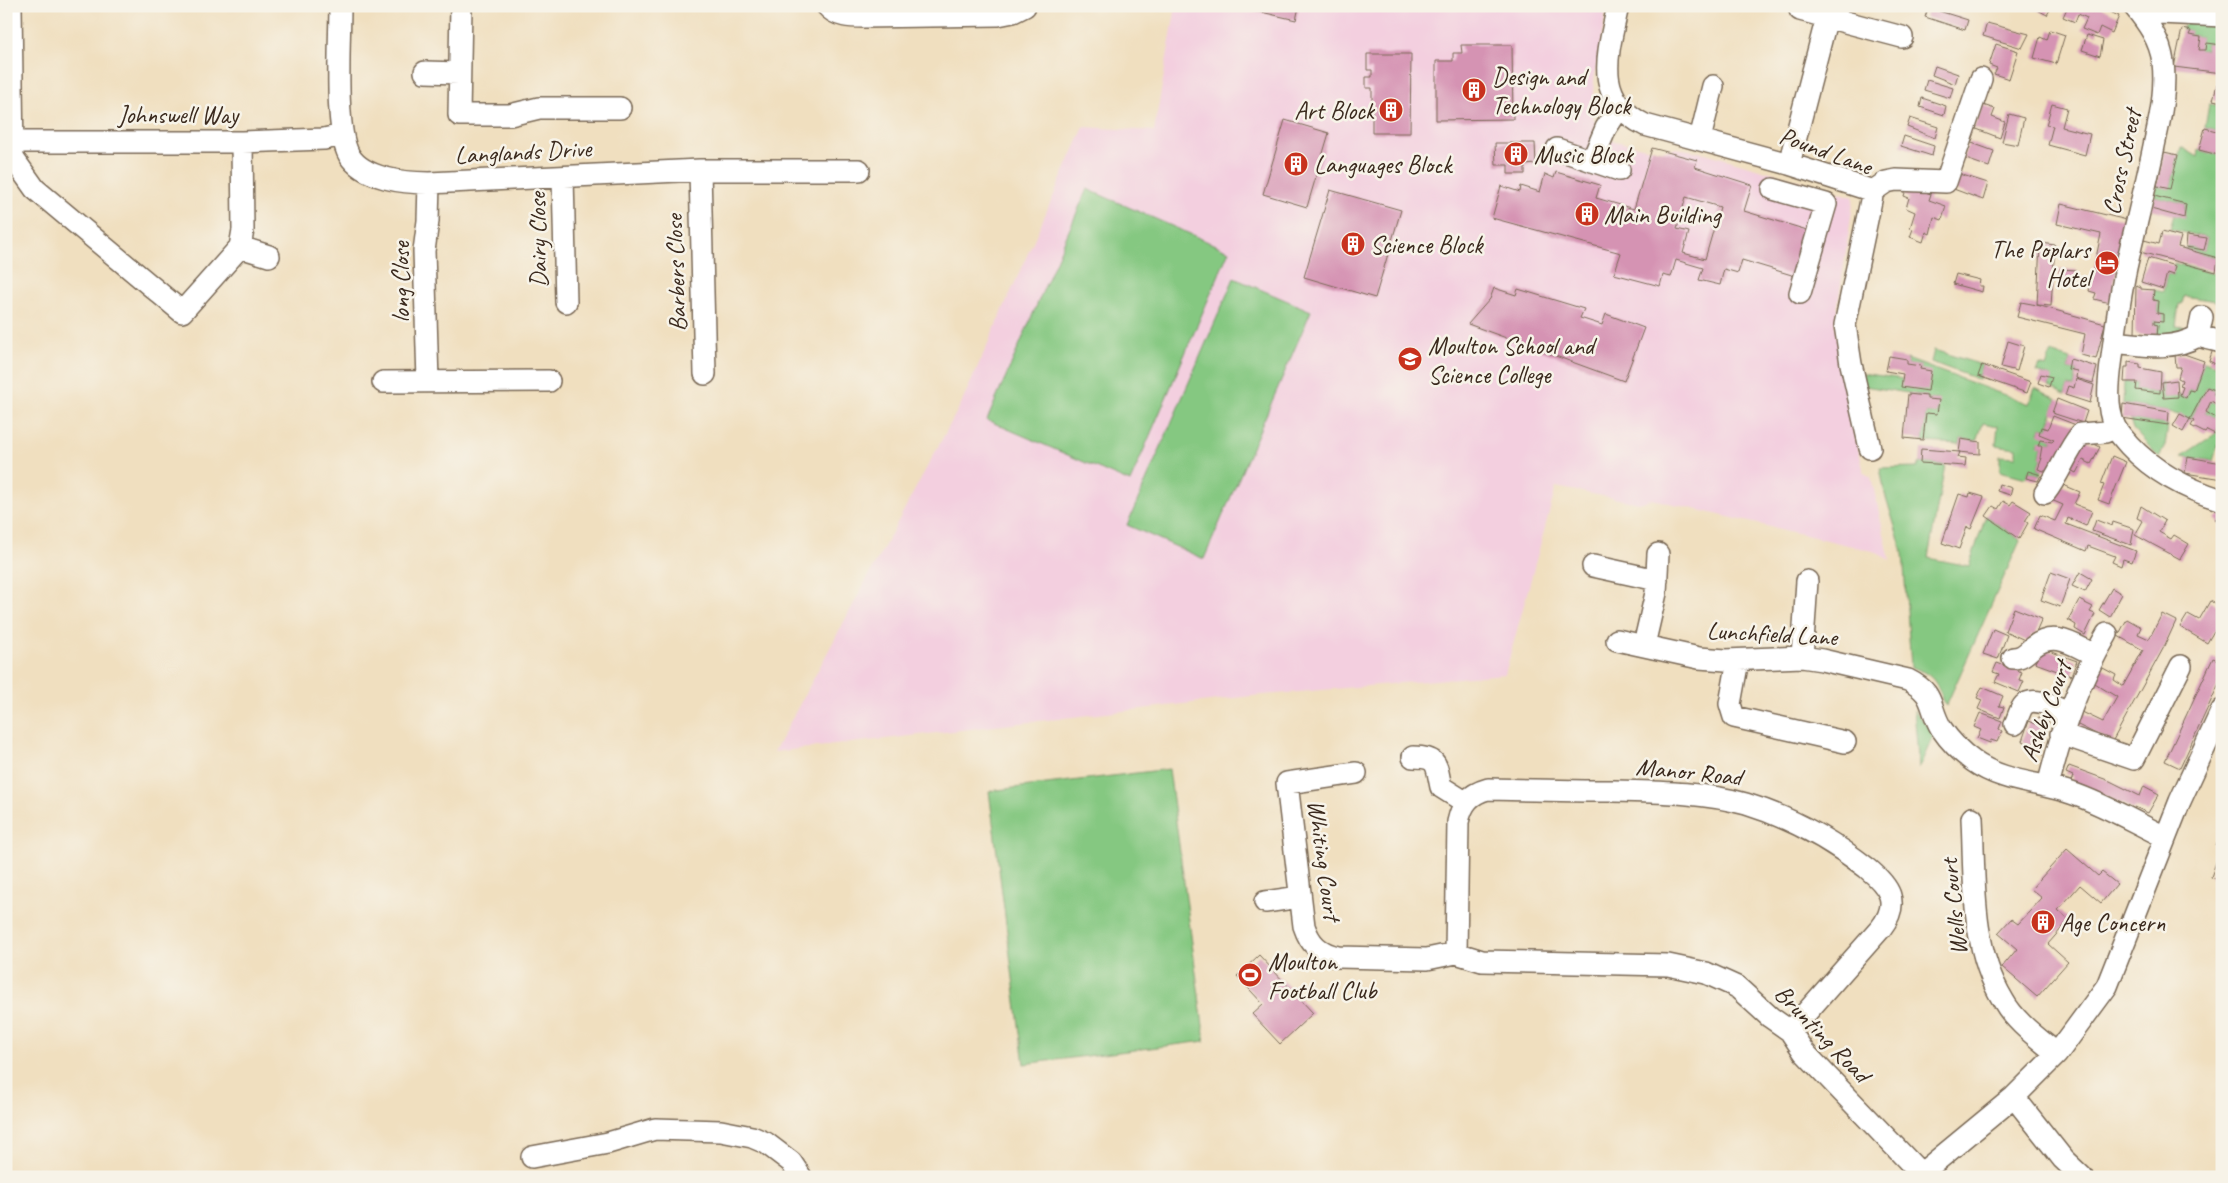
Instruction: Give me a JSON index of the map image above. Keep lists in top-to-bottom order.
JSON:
{
  "streets": {
    "street": [
      "Johnswell Way",
      "Pound Lane",
      "Langlands Drive",
      "Cross Street",
      "Dairy Close",
      "Barbers Close",
      "long Close",
      "Lunchfield Lane",
      "Ashby Court",
      "Manor Road",
      "Whiting Court",
      "Wells Court",
      "Brunting Road"
    ]
  },
  "crossings": [
    ["Johnswell Way", "Langlands Drive"],
    ["Langlands Drive", "Dairy Close"],
    ["Langlands Drive", "Barbers Close"],
    ["Langlands Drive", "long Close"],
    ["Lunchfield Lane", "Ashby Court"],
    ["Manor Road", "Brunting Road"],
    ["Whiting Court", "Brunting Road"]
  ],
  "places": {
    "building": [
      "Design and Technology Block",
      "Art Block",
      "Music Block",
      "Languages Block",
      "Main Building",
      "Science Block",
      "Age Concern"
    ],
    "hotel": ["The Poplars Hotel"],
    "school or university": ["Moulton School and Science College"],
    "sports": ["Moulton Football Club"]
  }
}
